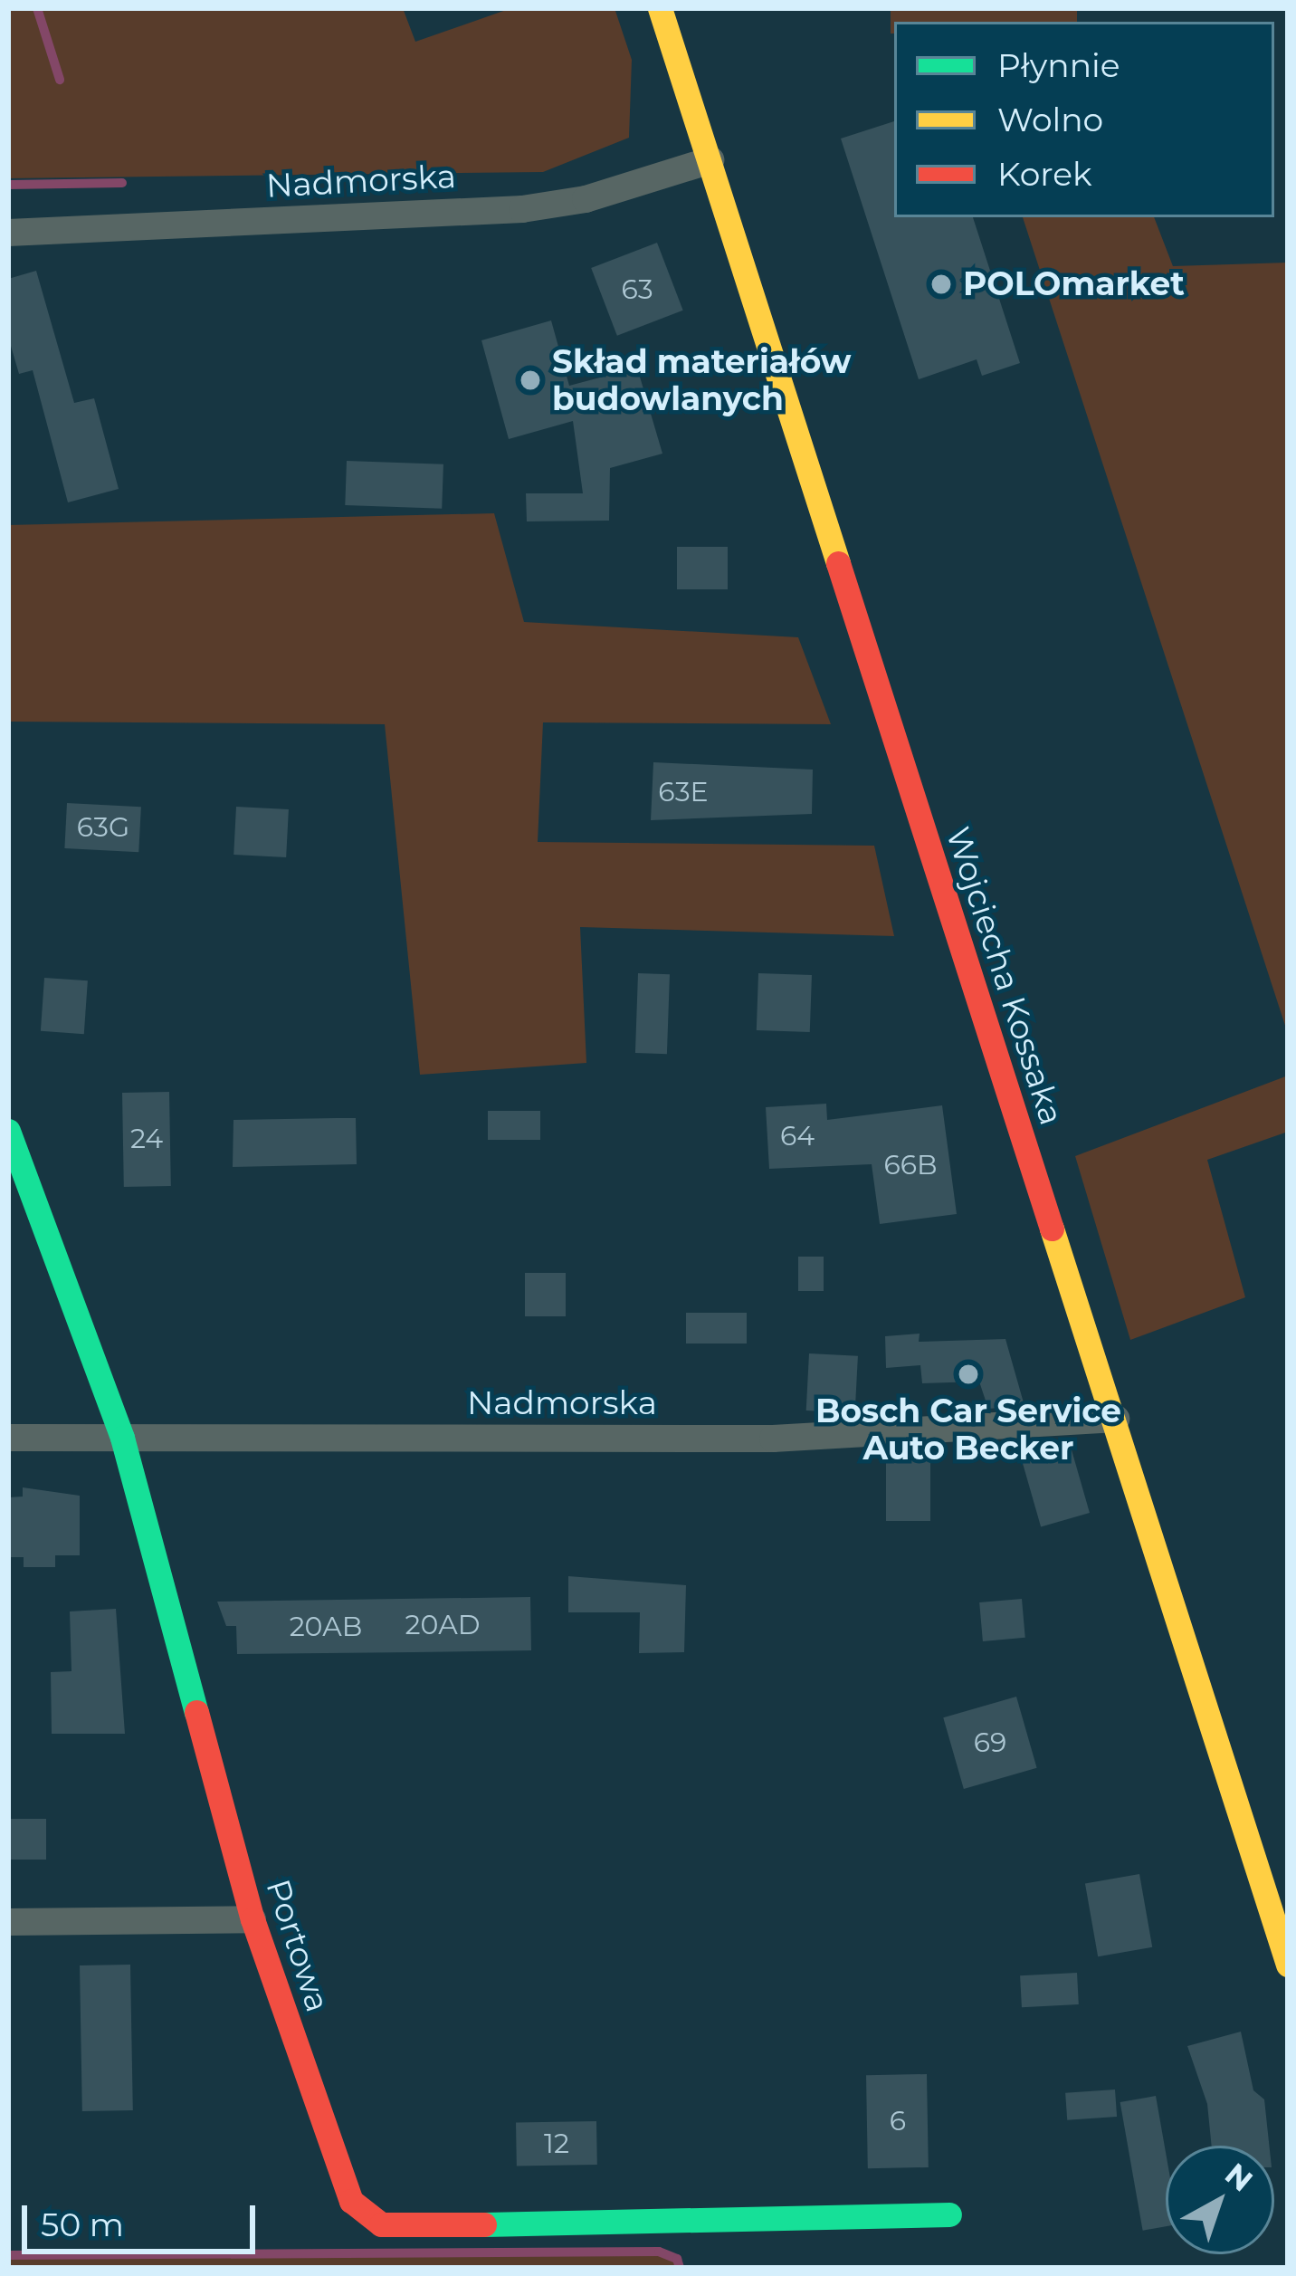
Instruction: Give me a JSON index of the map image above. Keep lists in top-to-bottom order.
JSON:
{
  "streets": {
    "main road": ["Wojciecha Kossaka", "Portowa"],
    "street": ["Nadmorska"]
  },
  "crossings": [
    ["Nadmorska", "Wojciecha Kossaka"],
    ["Nadmorska", "Portowa"]
  ],
  "places": ["POLOmarket", "Skład materiałów budowlanych", "Bosch Car Service Auto Becker"],
  "house_numbers": [
    "63",
    "63E",
    "63G",
    "64",
    "24",
    "66B",
    "20AD",
    "20AB",
    "69",
    "6",
    "12"
  ],
  "legend": ["Płynnie", "Wolno", "Korek"],
  "scale_bar": "50 m",
  "north": "top right"
}
